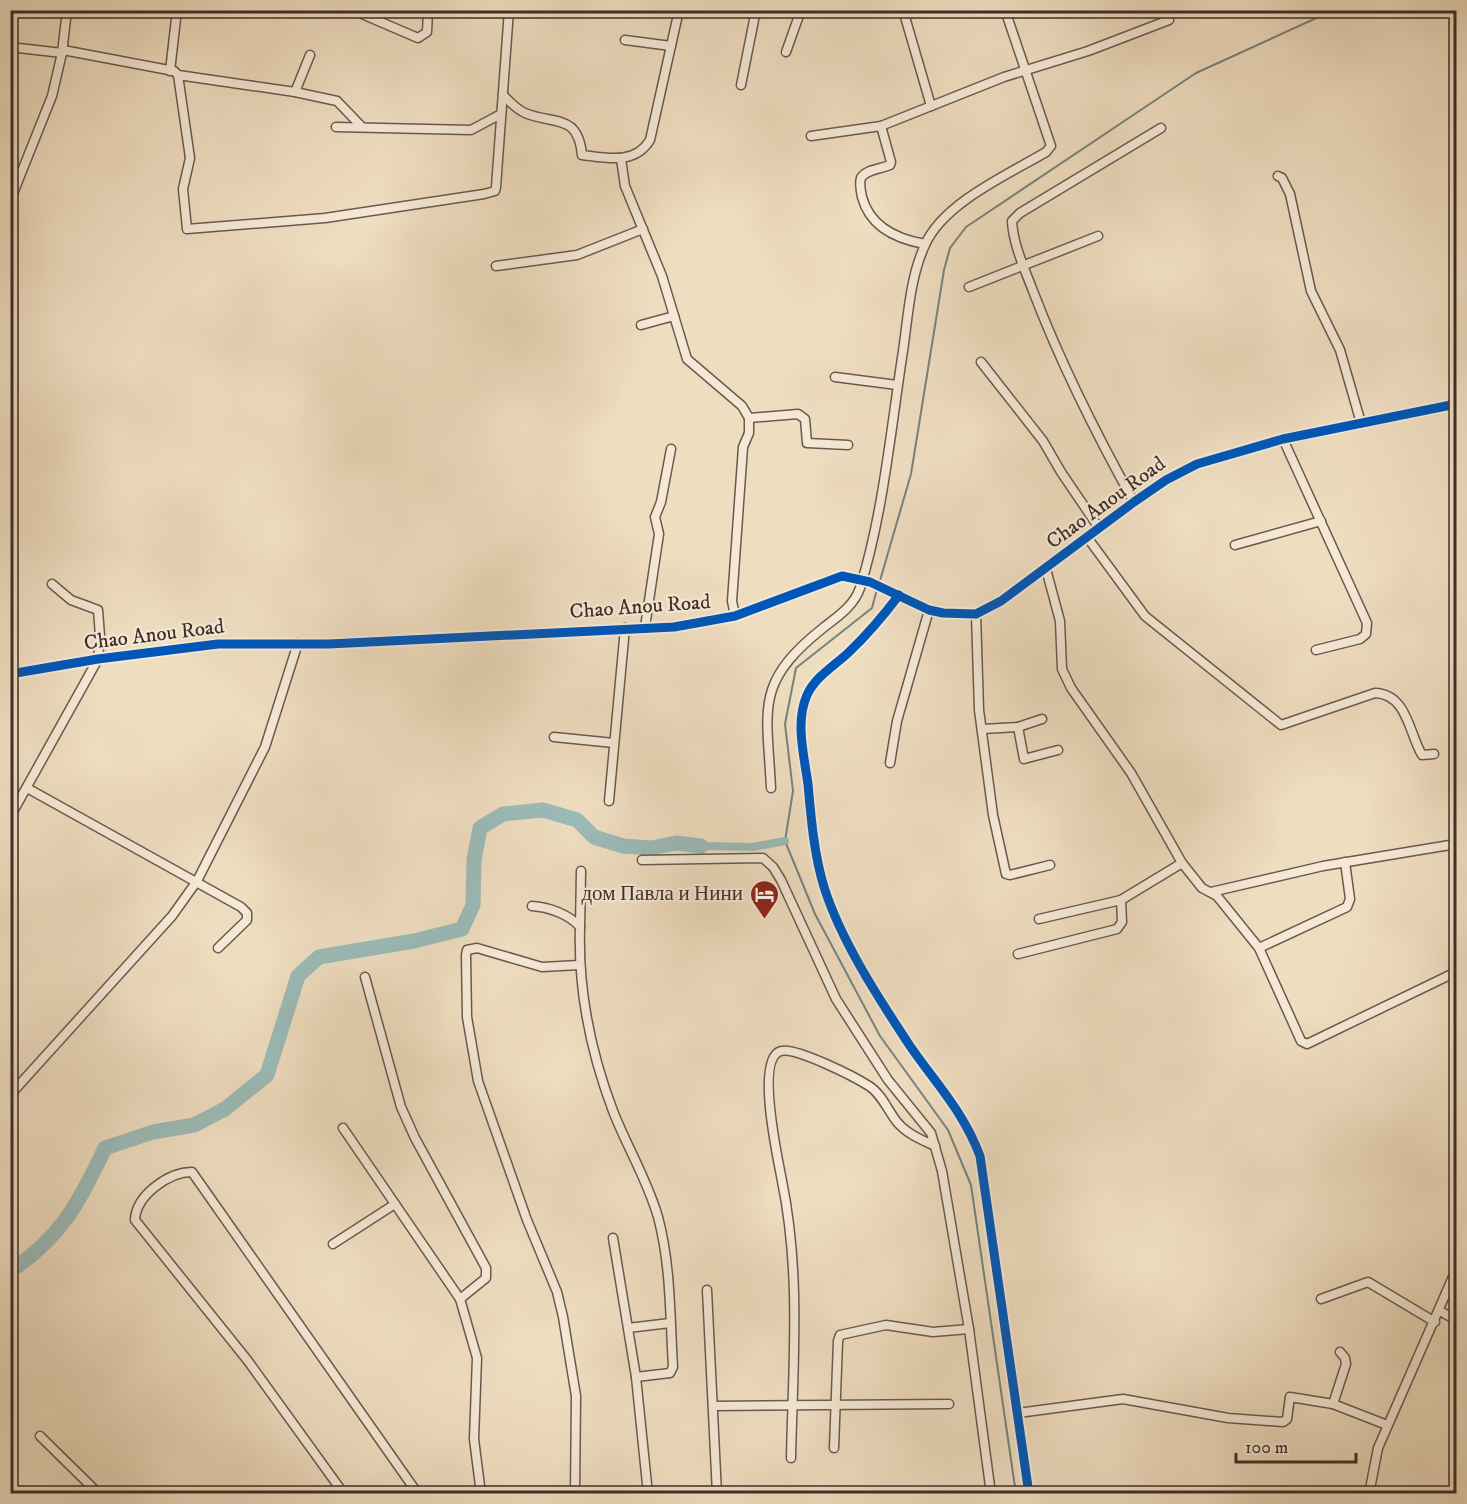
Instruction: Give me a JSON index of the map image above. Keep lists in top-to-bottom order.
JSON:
{
  "streets": {
    "street": ["Chao Anou Road"]
  },
  "places": {
    "hotel": ["дом Павла и Нини"]
  },
  "scale_bar": "100 m"
}
